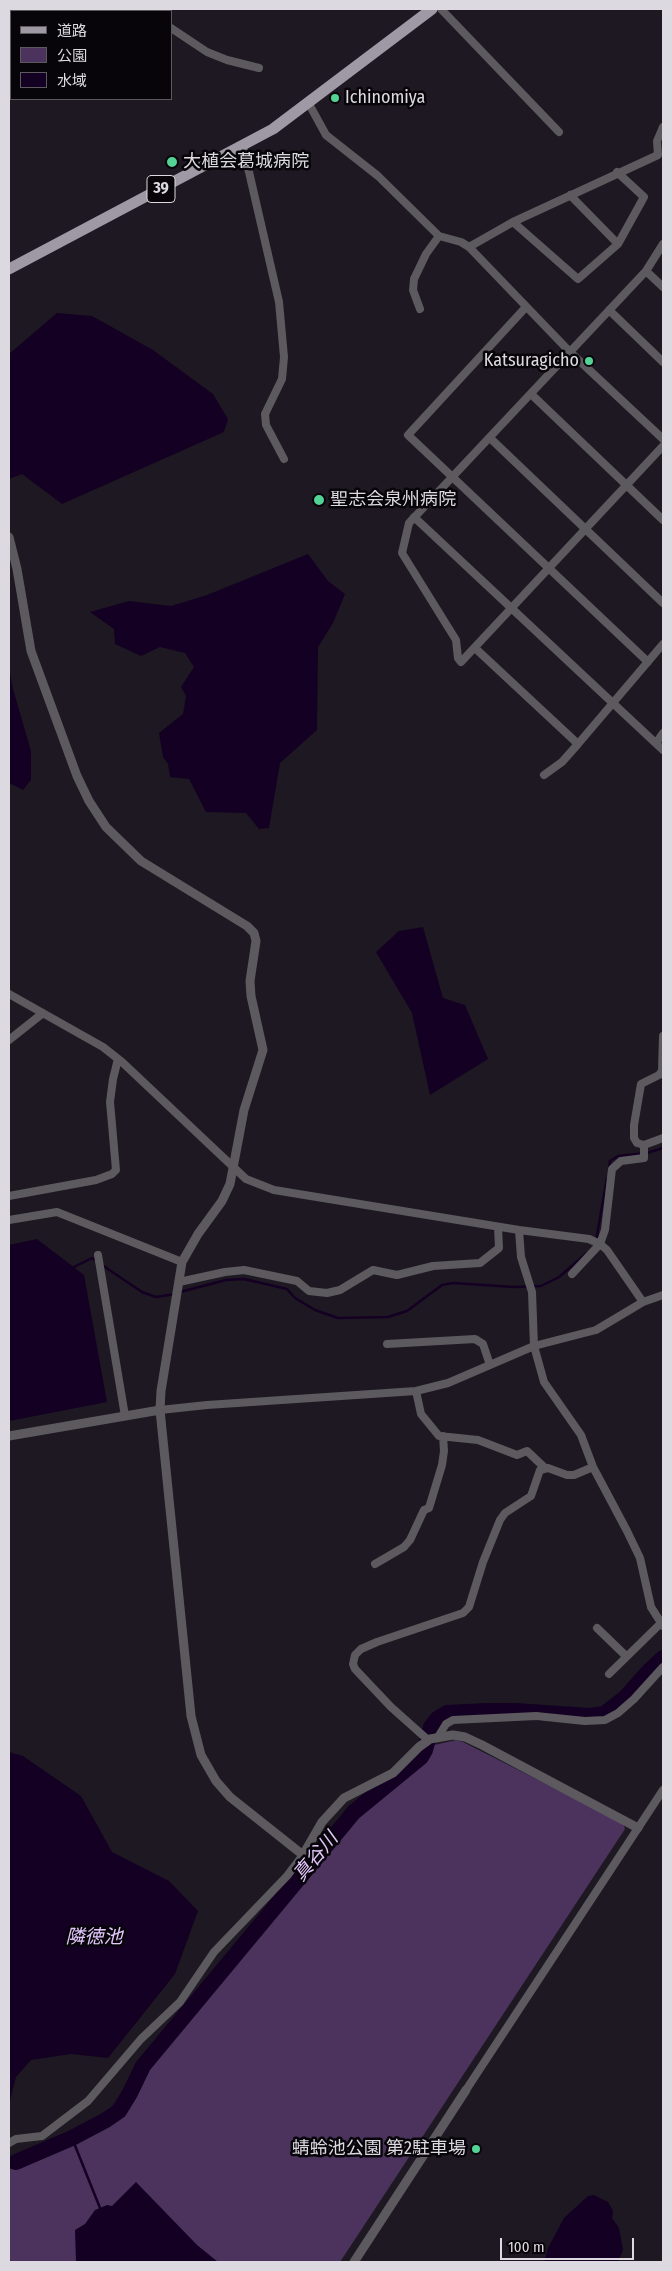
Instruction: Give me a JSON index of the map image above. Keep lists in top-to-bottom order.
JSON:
{
  "streets": {
    "main road": ["39"]
  },
  "water": ["真谷川", "隣徳池"],
  "places": [
    "Ichinomiya",
    "大植会葛城病院",
    "Katsuragicho",
    "聖志会泉州病院",
    "蜻蛉池公園 第2駐車場"
  ],
  "legend": ["道路", "公園", "水域"],
  "scale_bar": "100 m"
}
